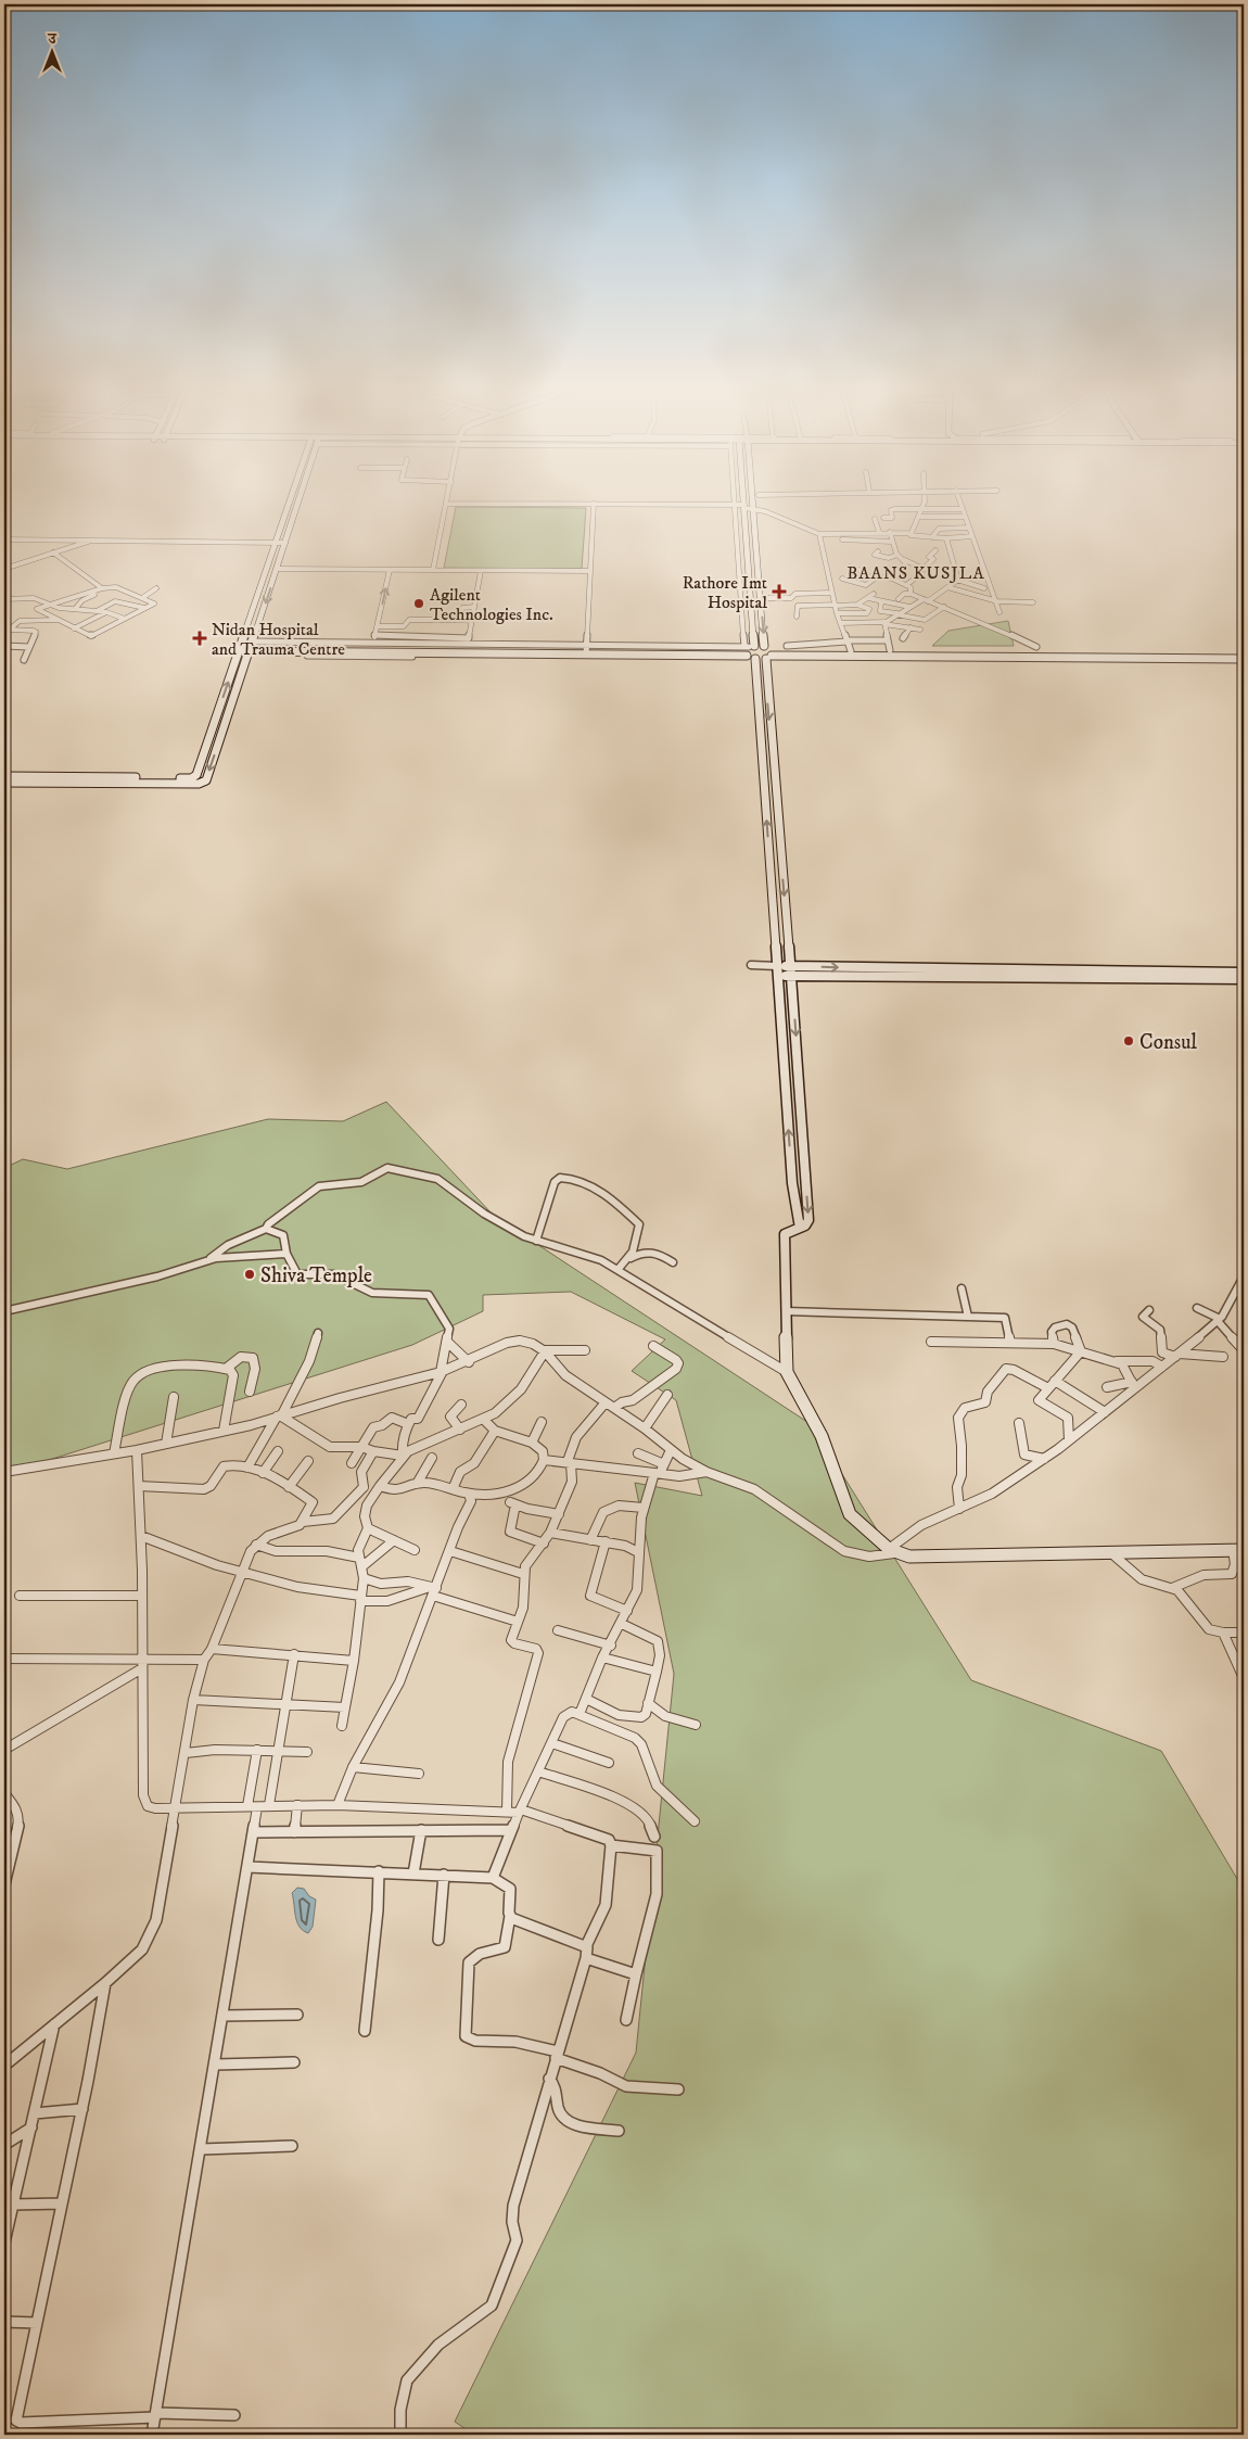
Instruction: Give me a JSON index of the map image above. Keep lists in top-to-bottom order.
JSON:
{
  "districts": ["BAANS KUSJLA"],
  "places": {
    "health": ["Rathore Imt Hospital", "Nidan Hospital and Trauma Centre"],
    "other": ["Agilent Technologies Inc.", "Consul", "Shiva Temple"]
  },
  "north": "top"
}
